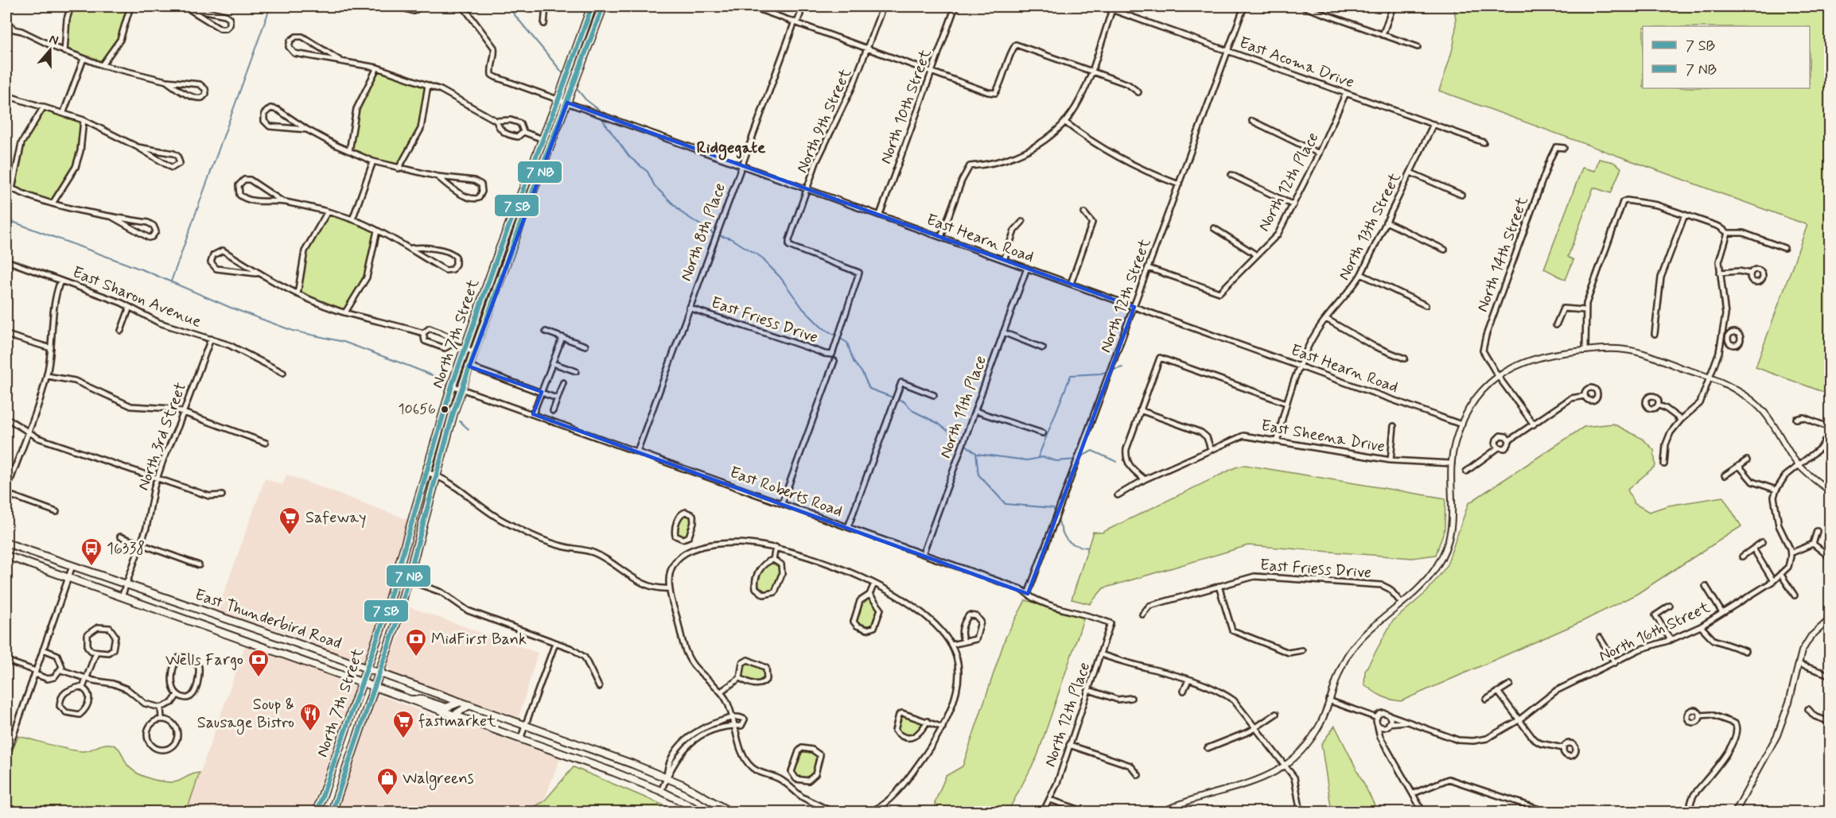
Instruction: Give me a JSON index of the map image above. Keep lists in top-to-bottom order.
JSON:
{
  "streets": {
    "main road": ["North 7th Street", "East Thunderbird Road"],
    "street": [
      "East Acoma Drive",
      "North 10th Street",
      "North 9th Street",
      "North 12th Place",
      "North 13th Street",
      "North 8th Place",
      "East Hearn Road",
      "North 14th Street",
      "North 12th Street",
      "East Sharon Avenue",
      "East Friess Drive",
      "North 11th Place",
      "North 3rd Street",
      "East Sheena Drive",
      "East Roberts Road",
      "North 16th Street"
    ]
  },
  "crossings": [
    ["East Acoma Drive", "North 12th Place"],
    ["East Acoma Drive", "North 13th Street"],
    ["East Acoma Drive", "North 12th Street"],
    ["North 10th Street", "East Hearn Road"],
    ["North 9th Street", "East Hearn Road"],
    ["North 9th Street", "East Friess Drive"],
    ["North 12th Place", "North 12th Street"],
    ["North 12th Place", "East Roberts Road"],
    ["North 13th Street", "East Hearn Road"],
    ["North 13th Street", "East Sheena Drive"],
    ["North 8th Place", "East Hearn Road"],
    ["North 8th Place", "East Friess Drive"],
    ["North 8th Place", "East Roberts Road"],
    ["East Hearn Road", "North 12th Street"],
    ["East Hearn Road", "North 7th Street"],
    ["East Hearn Road", "North 11th Place"],
    ["North 12th Street", "East Roberts Road"],
    ["East Sharon Avenue", "North 3rd Street"],
    ["North 7th Street", "East Roberts Road"],
    ["North 7th Street", "East Thunderbird Road"],
    ["North 11th Place", "East Roberts Road"],
    ["North 3rd Street", "East Thunderbird Road"]
  ],
  "districts": ["Ridgegate"],
  "places": {
    "other": ["10656"],
    "supermarket": ["Safeway", "fastmarket"],
    "bus stop": ["16338"],
    "bank": ["MidFirst Bank", "Wells Fargo"],
    "restaurant": ["Soup & Sausage Bistro"],
    "shop": ["Walgreens"]
  },
  "legend": ["7 SB", "7 NB"],
  "north": "top"
}
